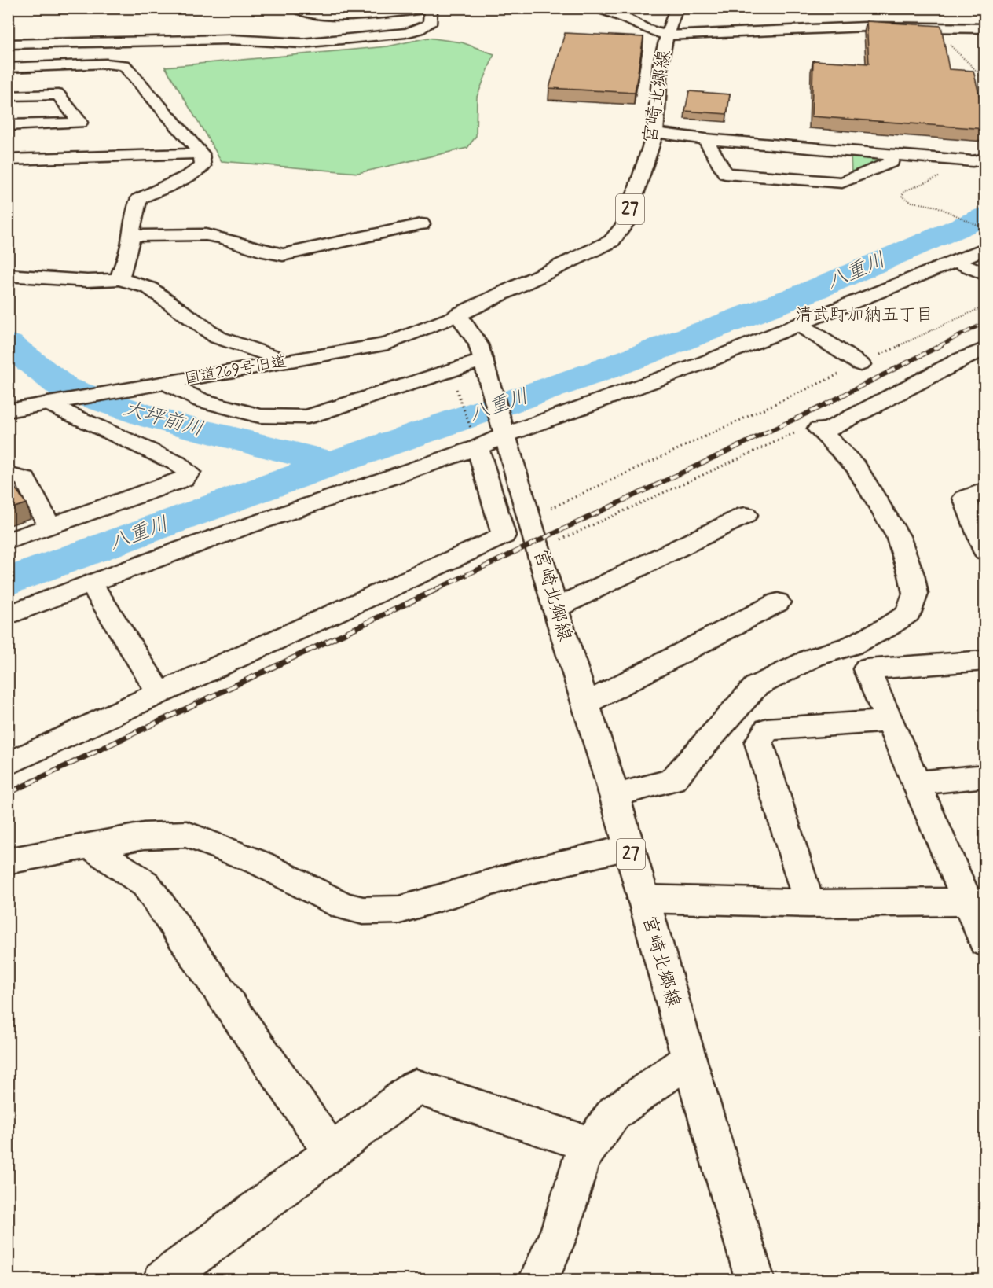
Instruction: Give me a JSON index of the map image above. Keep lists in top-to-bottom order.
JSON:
{
  "streets": {
    "street": ["宮崎北郷線", "27", "国道269号旧道"]
  },
  "crossings": [
    ["宮崎北郷線", "国道269号旧道"]
  ],
  "districts": ["清武町加納五丁目"],
  "water": ["八重川", "大坪前川"]
}
